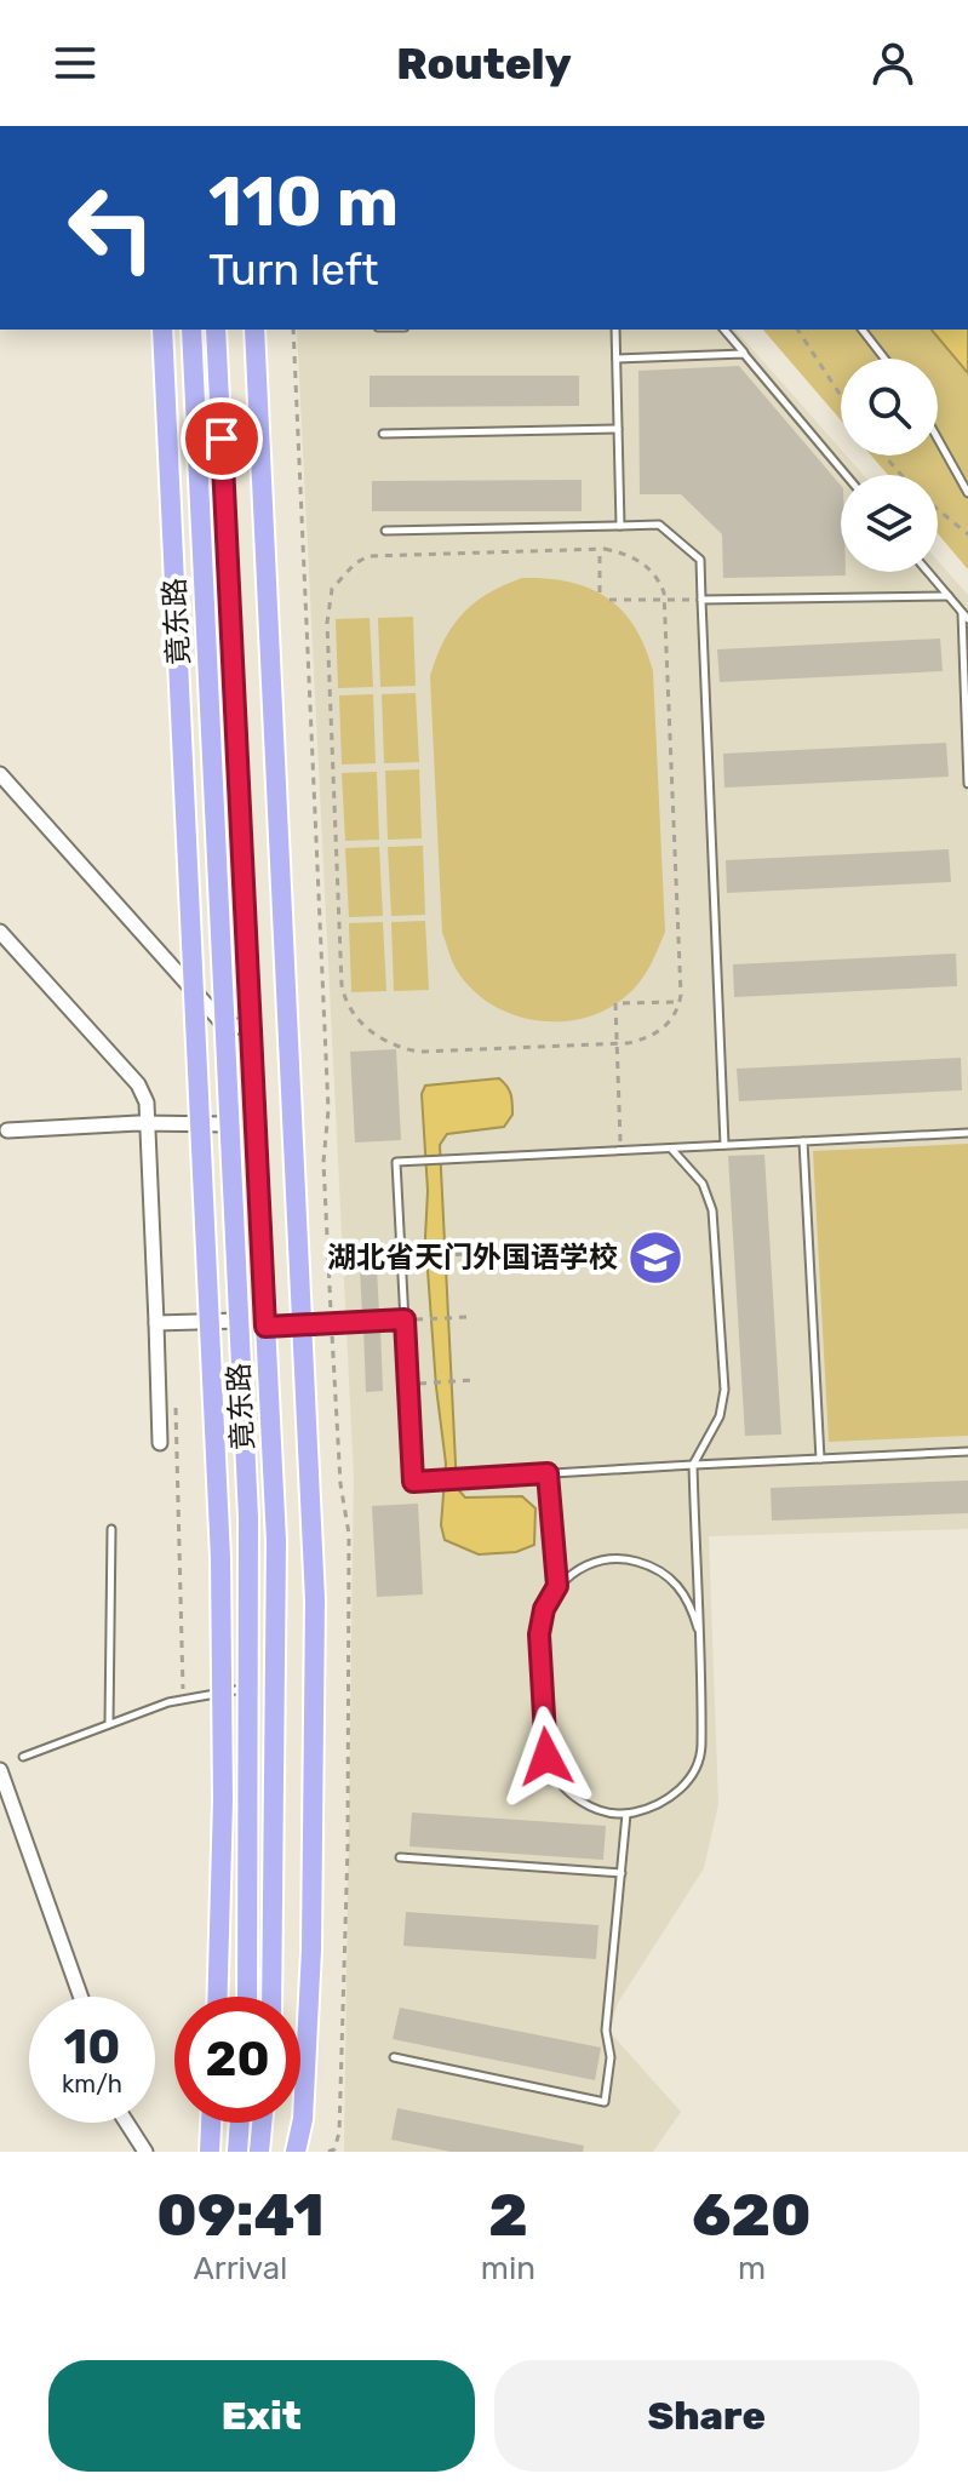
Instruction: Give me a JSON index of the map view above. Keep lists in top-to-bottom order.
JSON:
{
  "streets": {
    "main road": ["竟东路"]
  },
  "places": {
    "school or university": ["湖北省天门外国语学校"]
  },
  "page": {
    "header": "Routely",
    "turn": ["110 m", "Turn left"],
    "speed": "10 km/h",
    "limit": "20",
    "eta": [
      "09:41",
      "Arrival",
      "2",
      "min",
      "620",
      "m"
    ],
    "buttons": ["Exit", "Share"]
  }
}
